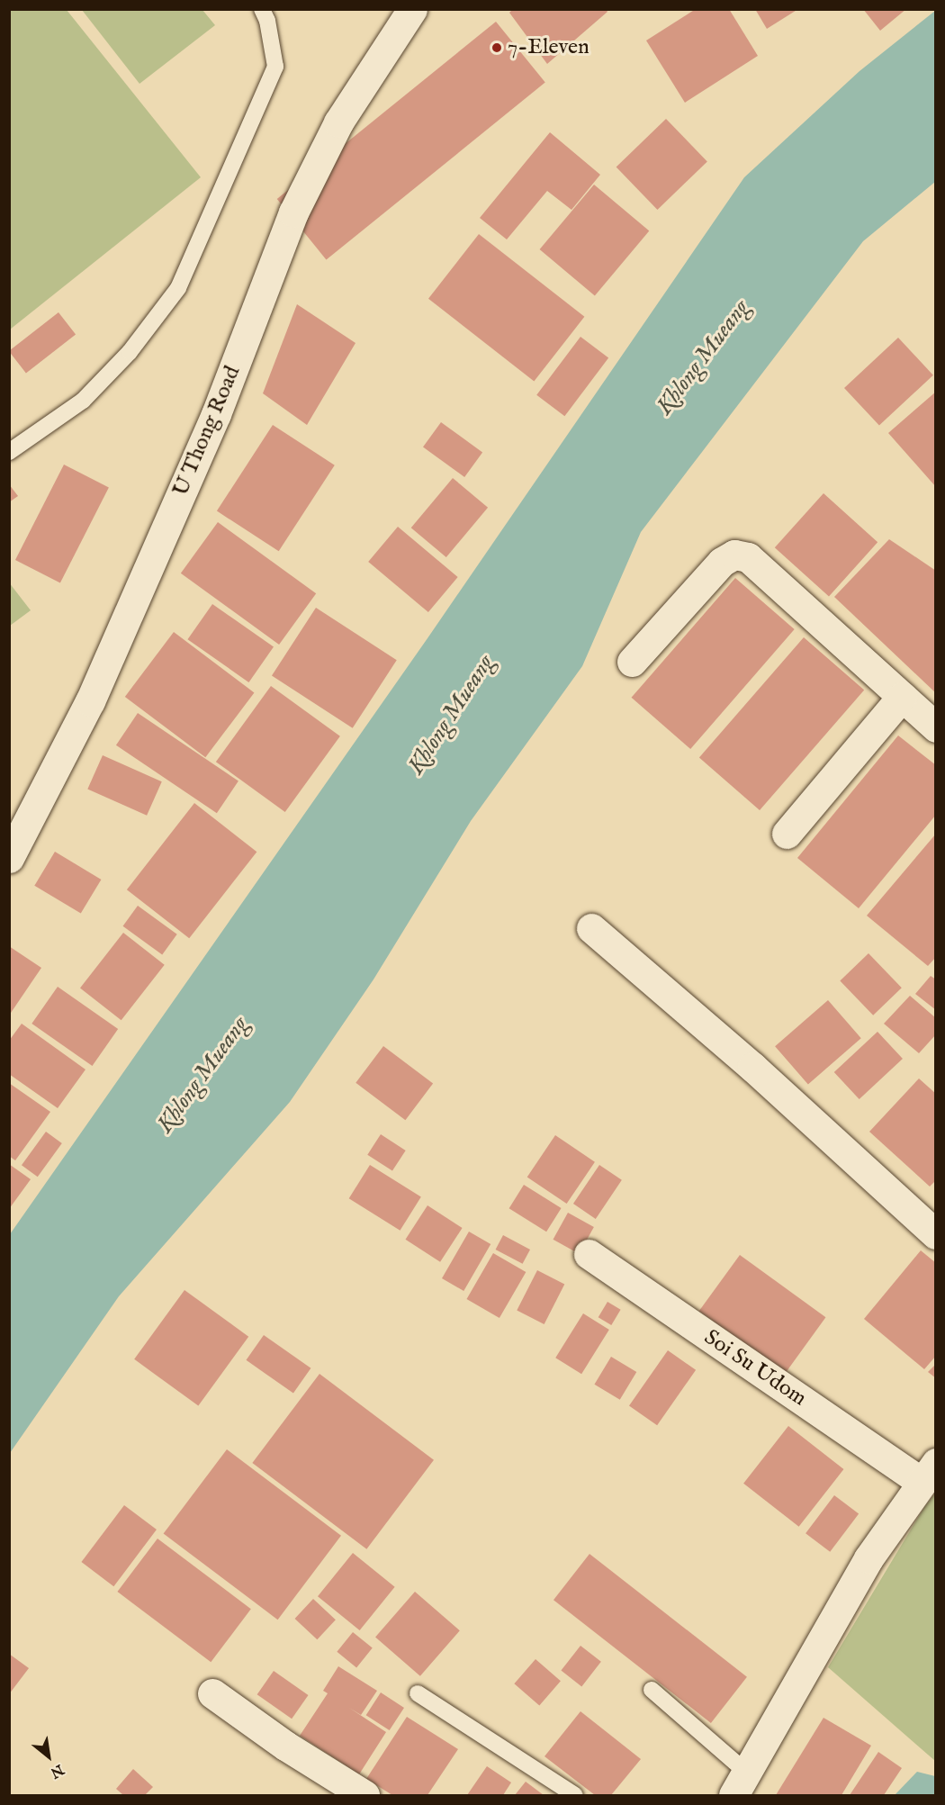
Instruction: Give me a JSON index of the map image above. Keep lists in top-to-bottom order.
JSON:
{
  "streets": {
    "street": ["U Thong Road", "Soi Su Udom"]
  },
  "water": ["Khlong Mueang"],
  "places": ["7-Eleven"],
  "north": "bottom right"
}
